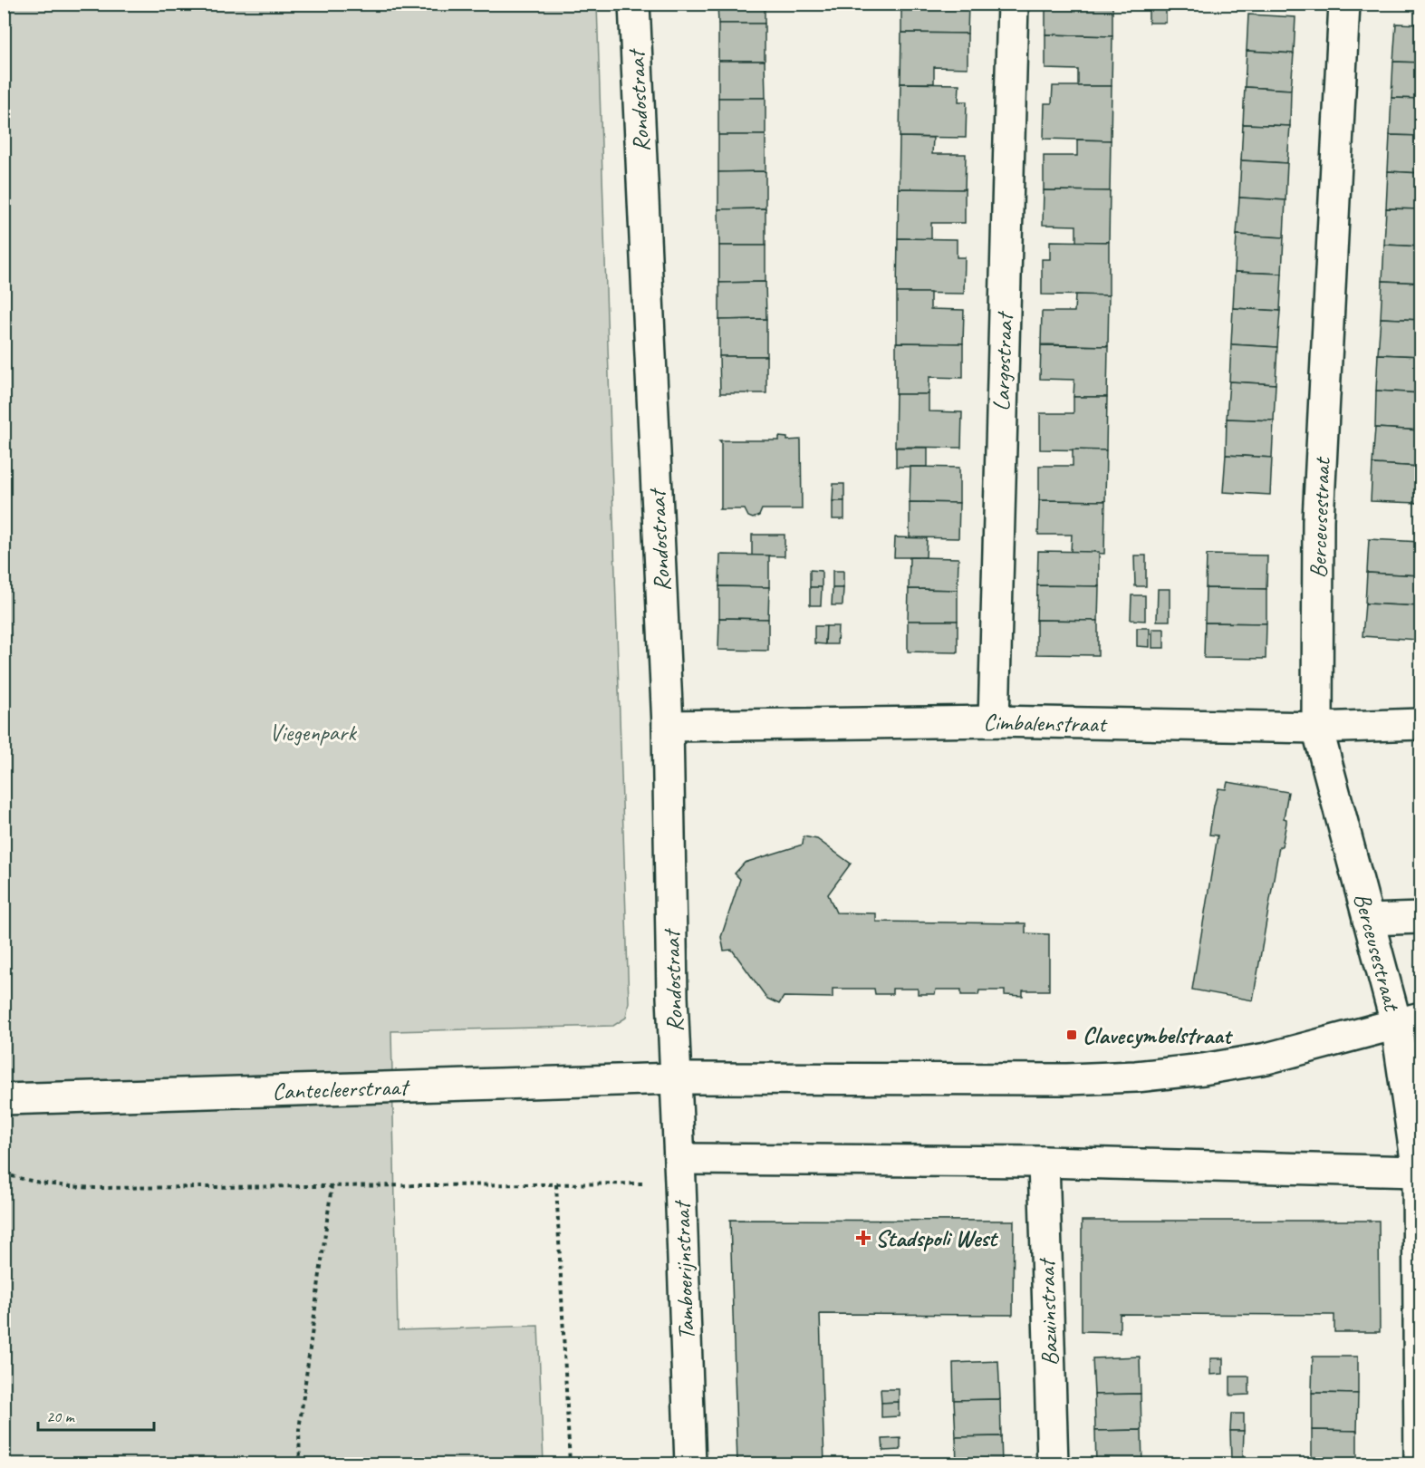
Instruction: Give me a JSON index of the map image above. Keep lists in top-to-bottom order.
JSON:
{
  "streets": {
    "street": [
      "Rondostraat",
      "Largostraat",
      "Berceusestraat",
      "Cimbalenstraat",
      "Cantecleerstraat",
      "Tamboerijnstraat",
      "Bazuinstraat"
    ]
  },
  "crossings": [
    ["Rondostraat", "Cimbalenstraat"],
    ["Rondostraat", "Cantecleerstraat"],
    ["Rondostraat", "Tamboerijnstraat"],
    ["Largostraat", "Cimbalenstraat"],
    ["Berceusestraat", "Cimbalenstraat"],
    ["Cantecleerstraat", "Tamboerijnstraat"]
  ],
  "parks": ["Viegenpark"],
  "places": {
    "transit": ["Clavecymbelstraat"],
    "health": ["Stadspoli West"]
  },
  "scale_bar": "20 m"
}
